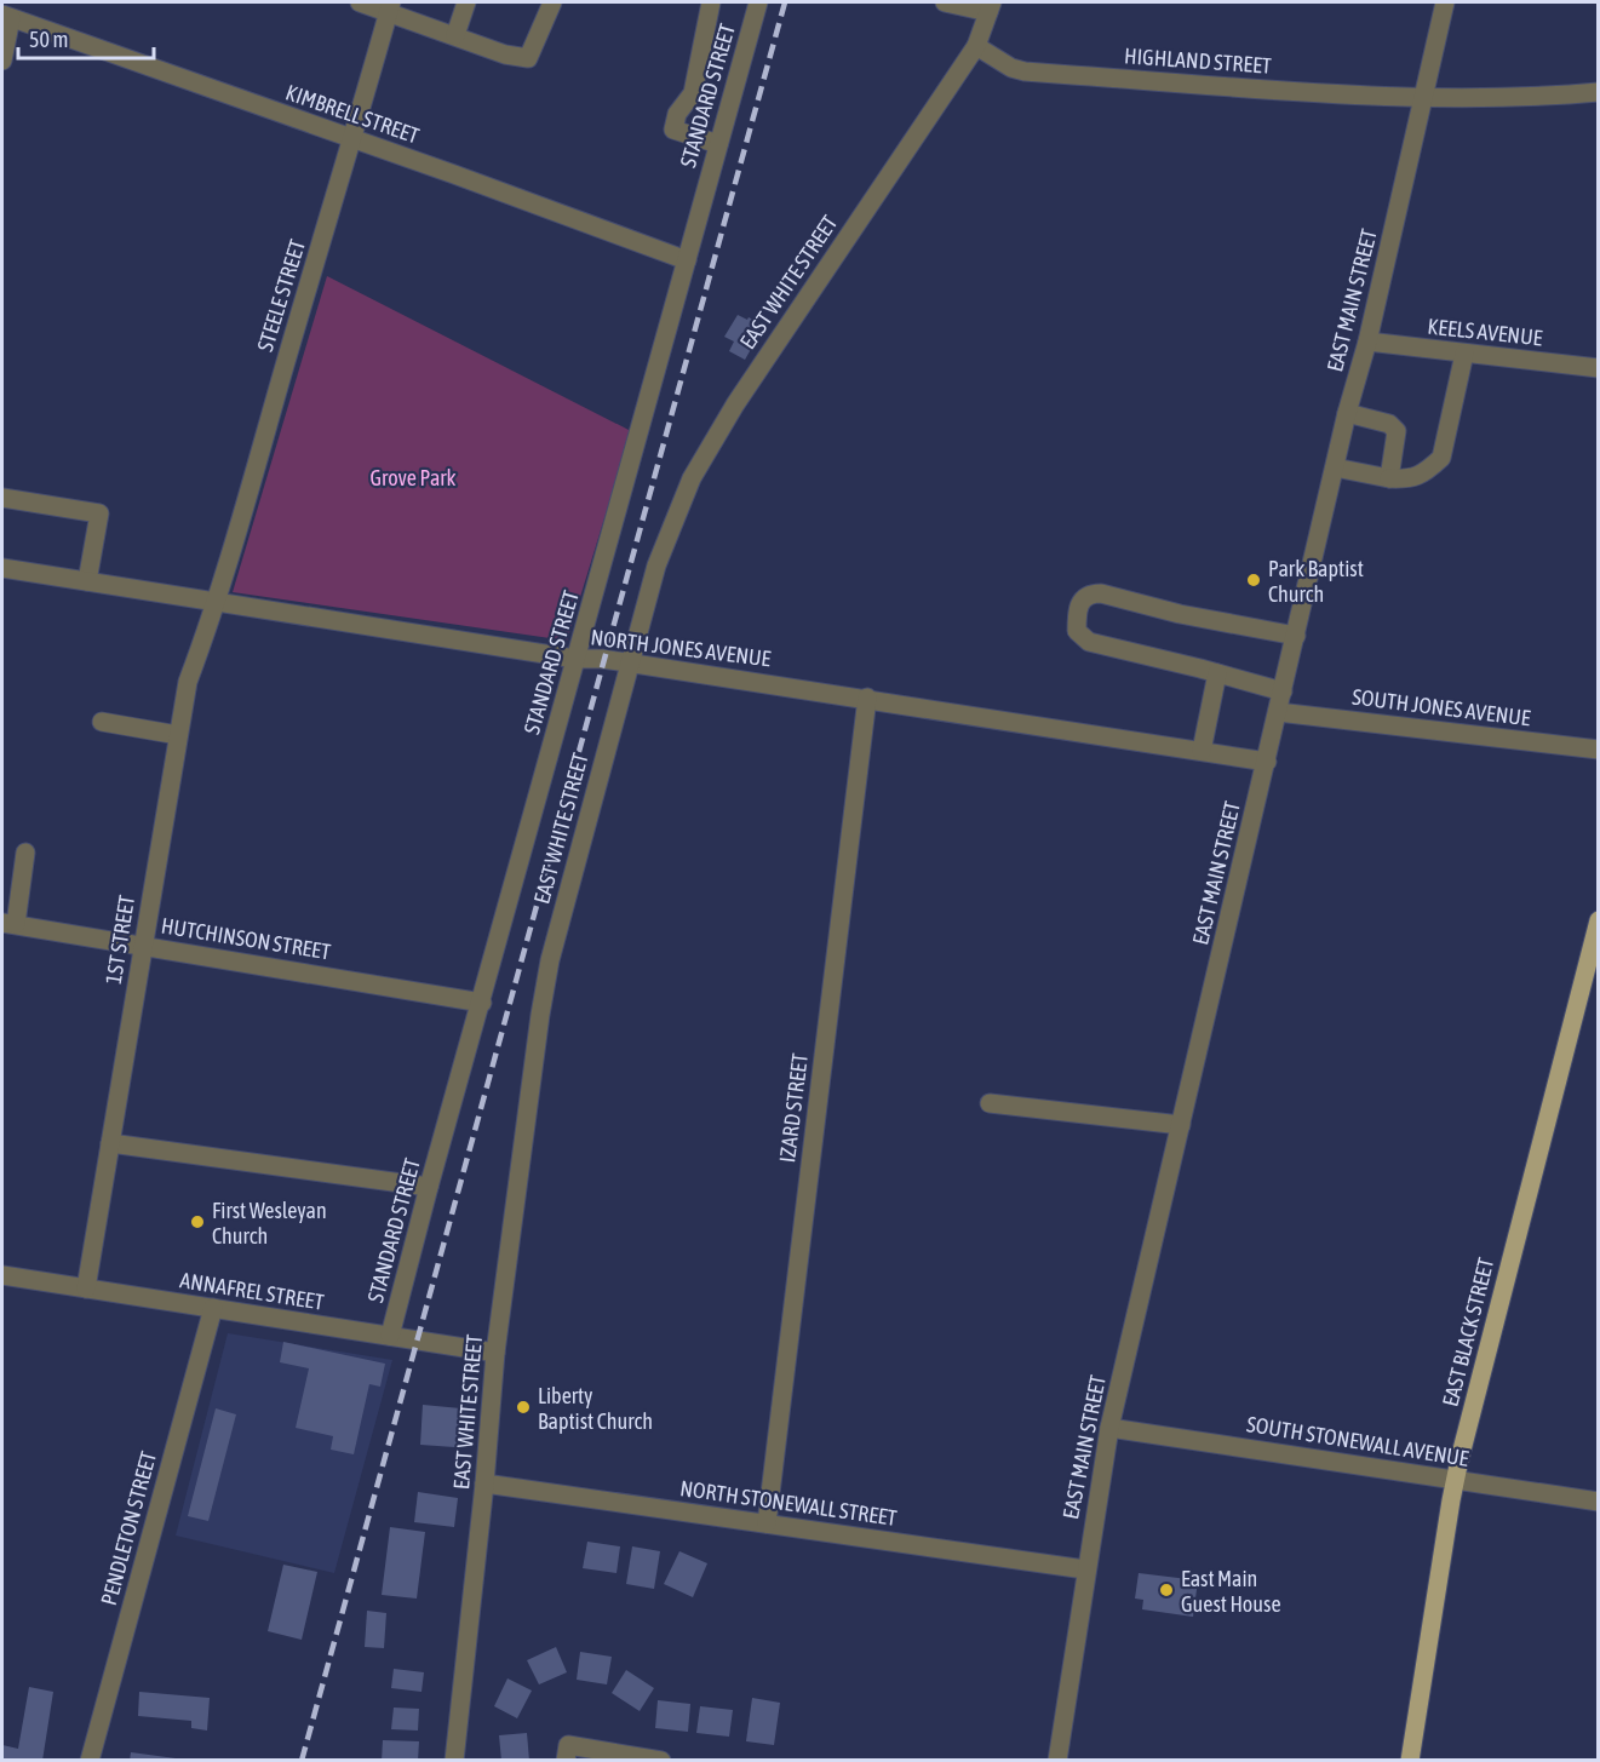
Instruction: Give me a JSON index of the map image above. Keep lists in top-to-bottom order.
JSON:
{
  "streets": {
    "main road": ["EAST BLACK STREET"],
    "street": [
      "HIGHLAND STREET",
      "STANDARD STREET",
      "KIMBRELL STREET",
      "EAST WHITE STREET",
      "STEELE STREET",
      "EAST MAIN STREET",
      "KEELS AVENUE",
      "NORTH JONES AVENUE",
      "SOUTH JONES AVENUE",
      "HUTCHINSON STREET",
      "1ST STREET",
      "IZARD STREET",
      "ANNAFREL STREET",
      "SOUTH STONEWALL AVENUE",
      "NORTH STONEWALL STREET",
      "PENDLETON STREET"
    ]
  },
  "crossings": [
    ["HIGHLAND STREET", "EAST WHITE STREET"],
    ["HIGHLAND STREET", "EAST MAIN STREET"],
    ["STANDARD STREET", "KIMBRELL STREET"],
    ["STANDARD STREET", "NORTH JONES AVENUE"],
    ["STANDARD STREET", "HUTCHINSON STREET"],
    ["STANDARD STREET", "ANNAFREL STREET"],
    ["KIMBRELL STREET", "STEELE STREET"],
    ["EAST WHITE STREET", "NORTH JONES AVENUE"],
    ["EAST WHITE STREET", "ANNAFREL STREET"],
    ["EAST WHITE STREET", "NORTH STONEWALL STREET"],
    ["STEELE STREET", "NORTH JONES AVENUE"],
    ["STEELE STREET", "1ST STREET"],
    ["EAST MAIN STREET", "KEELS AVENUE"],
    ["EAST MAIN STREET", "NORTH JONES AVENUE"],
    ["EAST MAIN STREET", "SOUTH JONES AVENUE"],
    ["EAST MAIN STREET", "SOUTH STONEWALL AVENUE"],
    ["EAST MAIN STREET", "NORTH STONEWALL STREET"],
    ["NORTH JONES AVENUE", "1ST STREET"],
    ["NORTH JONES AVENUE", "IZARD STREET"],
    ["HUTCHINSON STREET", "1ST STREET"],
    ["1ST STREET", "ANNAFREL STREET"],
    ["IZARD STREET", "NORTH STONEWALL STREET"],
    ["ANNAFREL STREET", "PENDLETON STREET"],
    ["EAST BLACK STREET", "SOUTH STONEWALL AVENUE"]
  ],
  "parks": ["Grove Park"],
  "places": [
    "Park Baptist Church",
    "First Wesleyan Church",
    "Liberty Baptist Church",
    "East Main Guest House"
  ],
  "scale_bar": "50 m"
}
